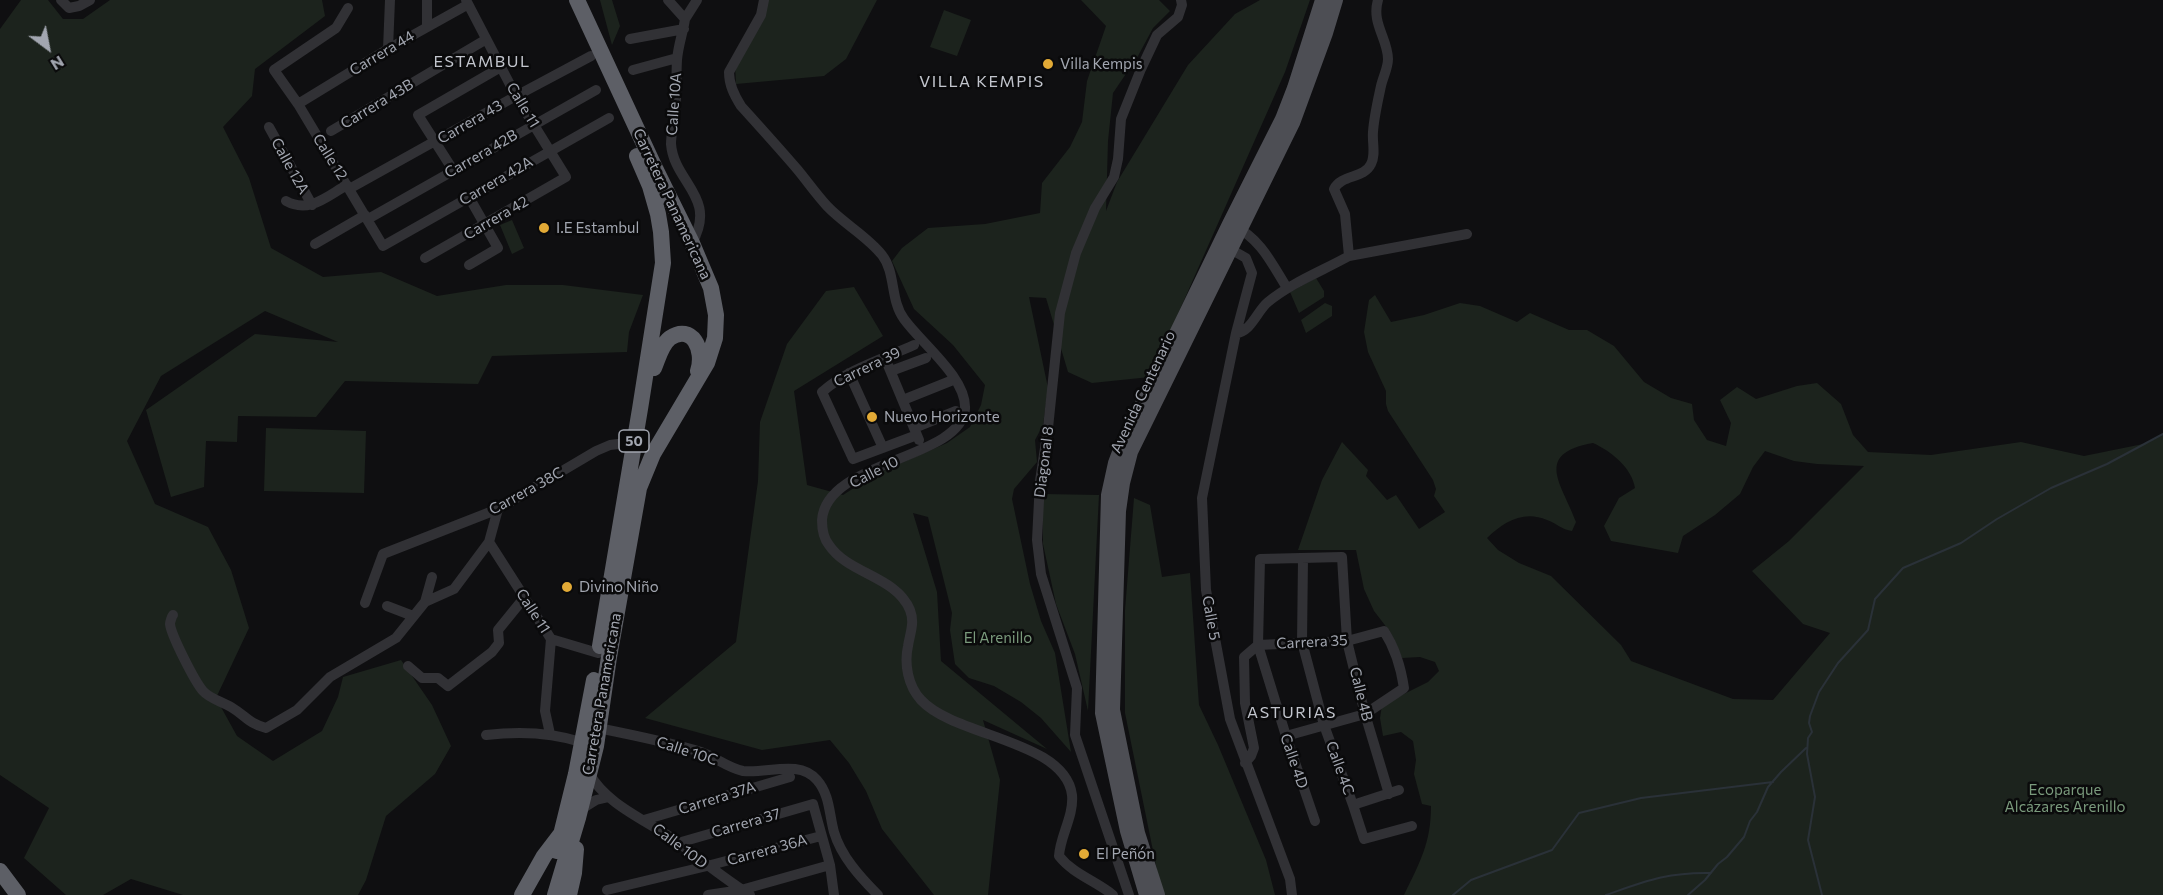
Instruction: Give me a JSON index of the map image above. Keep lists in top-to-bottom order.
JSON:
{
  "streets": {
    "highway": ["Carretera Panamericana", "50"],
    "main road": ["Avenida Centenario"],
    "street": [
      "Carrera 44",
      "Carrera 43B",
      "Calle 10A",
      "Calle 11",
      "Carrera 43",
      "Carrera 42B",
      "Calle 12",
      "Calle 12A",
      "Carrera 42A",
      "Carrera 42",
      "Carrera 39",
      "Diagonal 8",
      "Calle 10",
      "Carrera 38C",
      "Calle 5",
      "Carrera 35",
      "Calle 4B",
      "Calle 10C",
      "Calle 4D",
      "Calle 4C",
      "Carrera 37A",
      "Carrera 37",
      "Calle 10D",
      "Carrera 36A"
    ]
  },
  "crossings": [
    ["Carrera 44", "Calle 11"],
    ["Carrera 44", "Calle 12"],
    ["Carrera 43B", "Calle 11"],
    ["Calle 10A", "Carretera Panamericana"],
    ["Calle 11", "Carrera 43"],
    ["Calle 11", "Carrera 42B"],
    ["Calle 11", "Carrera 42A"],
    ["Calle 11", "Carretera Panamericana"],
    ["Calle 11", "Carrera 42"],
    ["Carrera 43", "Calle 12"],
    ["Carrera 43", "Calle 12A"],
    ["Carrera 43", "Carretera Panamericana"],
    ["Carrera 42B", "Calle 12"],
    ["Calle 12", "Carrera 42A"],
    ["Carretera Panamericana", "Carrera 38C"],
    ["Carretera Panamericana", "Calle 10C"],
    ["Carretera Panamericana", "Calle 10D"],
    ["Avenida Centenario", "Calle 5"],
    ["Calle 5", "Carrera 35"],
    ["Carrera 35", "Calle 4B"],
    ["Carrera 35", "Calle 4D"],
    ["Carrera 35", "Calle 4C"],
    ["Calle 4B", "Calle 4D"],
    ["Calle 4B", "Calle 4C"],
    ["Calle 4D", "Calle 4C"],
    ["Carrera 37A", "Calle 10D"],
    ["Carrera 37", "Calle 10D"],
    ["Carrera 37", "Carrera 36A"],
    ["Calle 10D", "Carrera 36A"]
  ],
  "districts": ["ESTAMBUL", "VILLA KEMPIS", "ASTURIAS"],
  "parks": ["El Arenillo", "Ecoparque Alcázares Arenillo"],
  "places": [
    "Villa Kempis",
    "I.E Estambul",
    "Nuevo Horizonte",
    "Divino Niño",
    "El Peñón"
  ],
  "north": "bottom right"
}
